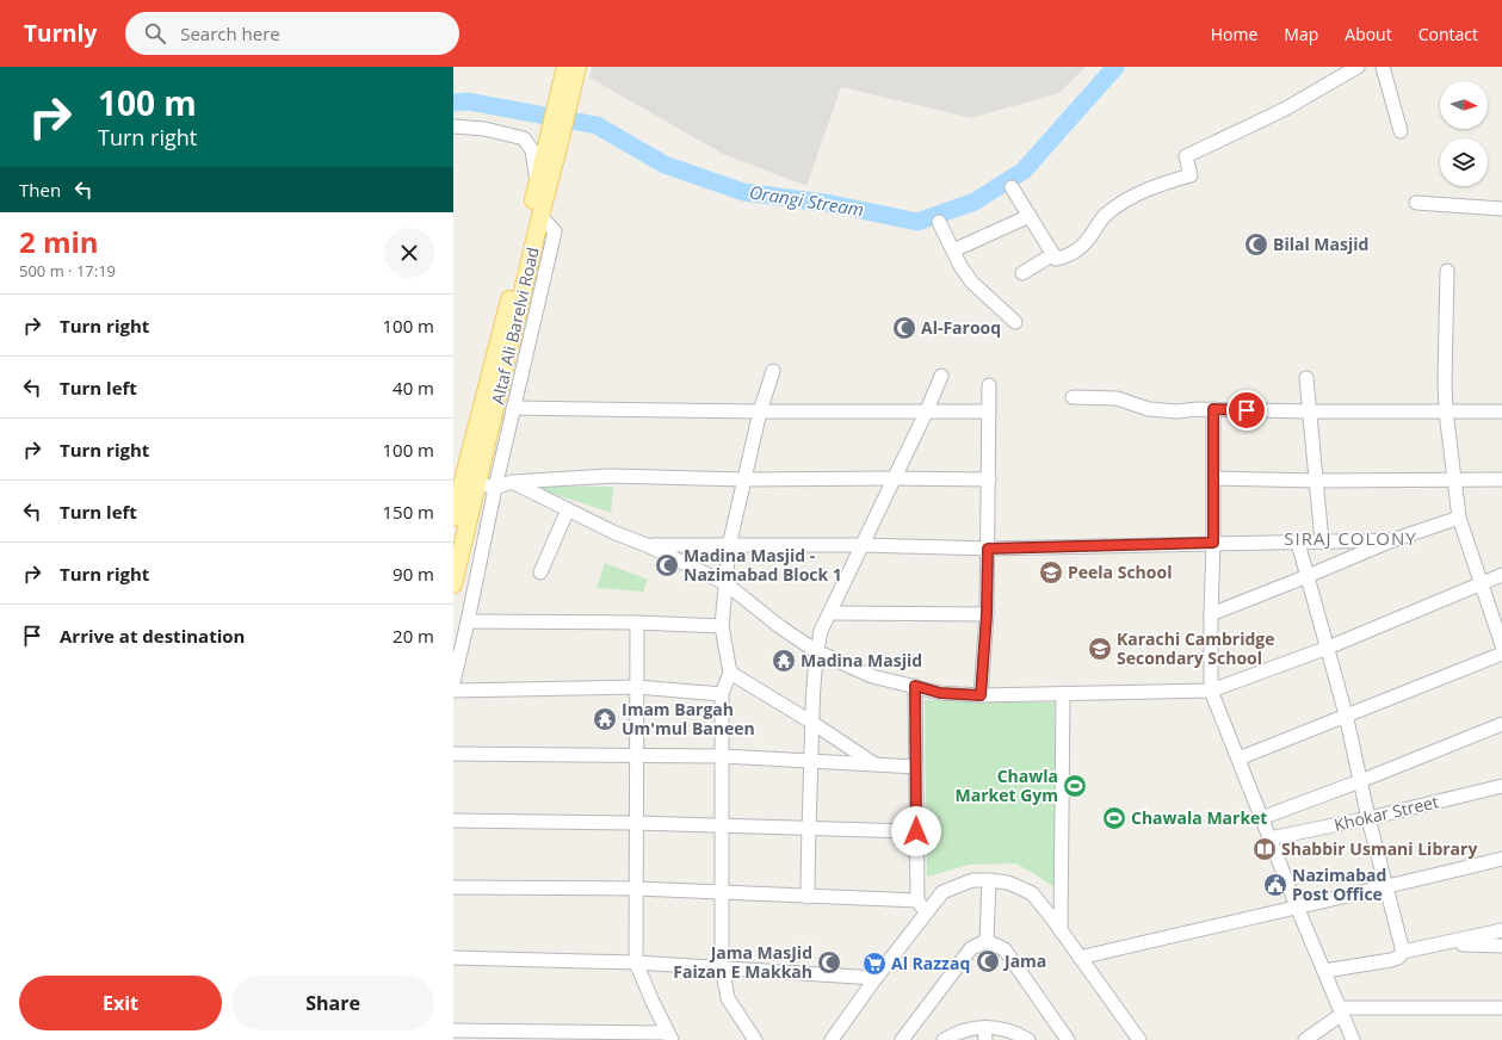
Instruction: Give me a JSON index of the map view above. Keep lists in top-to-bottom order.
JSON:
{
  "streets": {
    "main road": ["Altaf Ali Barelvi Road"],
    "street": ["Khokar Street"]
  },
  "districts": ["SIRAJ COLONY"],
  "water": ["Orangi Stream"],
  "places": {
    "mosque": [
      "Bilal Masjid",
      "Al-Farooq",
      "Madina Masjid - Nazimabad Block 1",
      "Jama",
      "Jama MasJid Faizan E Makkah"
    ],
    "school or university": ["Peela School", "Karachi Cambridge Secondary School"],
    "temple": ["Madina Masjid", "Imam Bargah Um'mul Baneen"],
    "sports": ["Chawla Market Gym", "Chawala Market"],
    "library": ["Shabbir Usmani Library"],
    "public building": ["Nazimabad Post Office"],
    "supermarket": ["Al Razzaq"]
  },
  "north": "right",
  "page": {
    "header": "Turnly",
    "search": "Search here",
    "nav": [
      "Home",
      "Map",
      "About",
      "Contact"
    ],
    "turn": ["100 m", "Turn right"],
    "then": "Then",
    "heading": ["2 min", "500 m · 17:19"],
    "list": [
      {
        "name": "Turn right",
        "value": "100 m"
      },
      {
        "name": "Turn left",
        "value": "40 m"
      },
      {
        "name": "Turn right",
        "value": "100 m"
      },
      {
        "name": "Turn left",
        "value": "150 m"
      },
      {
        "name": "Turn right",
        "value": "90 m"
      },
      {
        "name": "Arrive at destination",
        "value": "20 m"
      }
    ],
    "buttons": ["Exit", "Share"]
  }
}
